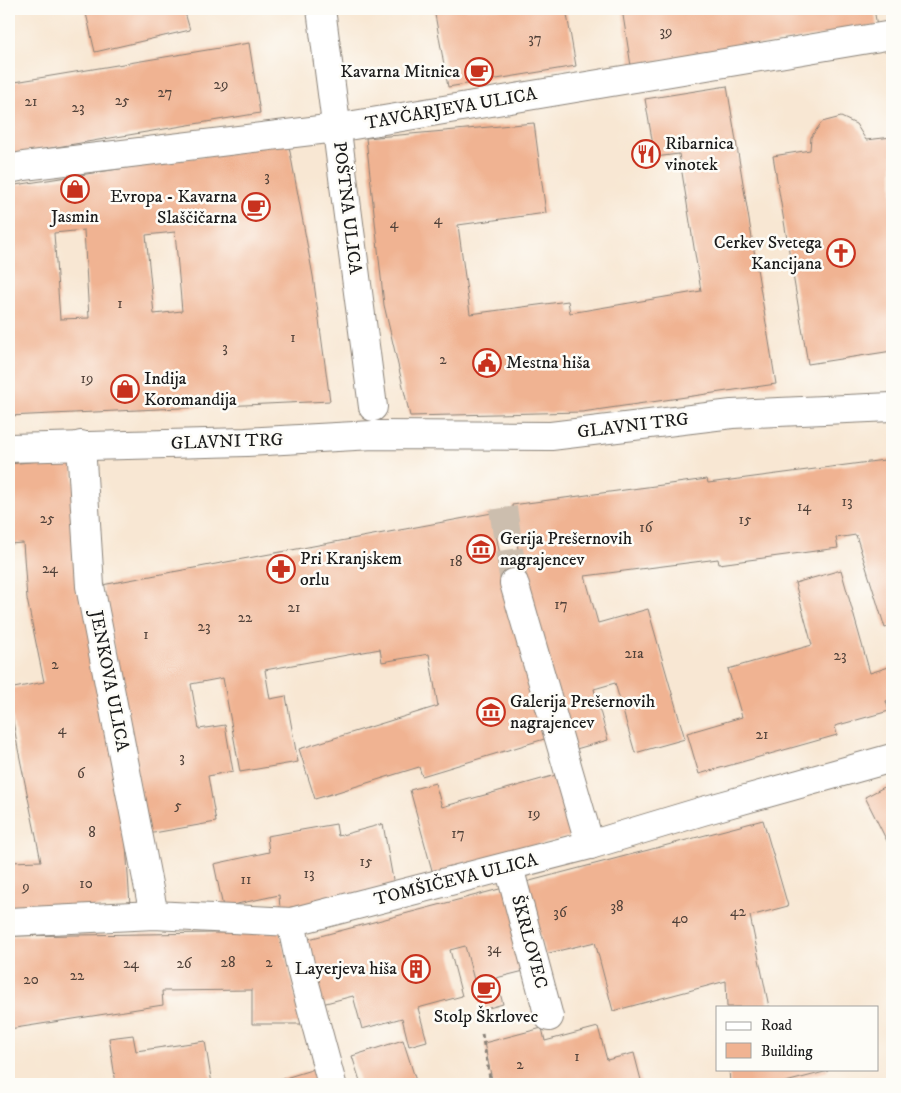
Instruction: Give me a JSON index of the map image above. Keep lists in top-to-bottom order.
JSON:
{
  "streets": {
    "street": [
      "TAVČARJEVA ULICA",
      "POŠTNA ULICA",
      "GLAVNI TRG",
      "JENKOVA ULICA",
      "TOMŠIČEVA ULICA",
      "ŠKRLOVEC"
    ]
  },
  "crossings": [
    ["TAVČARJEVA ULICA", "POŠTNA ULICA"],
    ["GLAVNI TRG", "JENKOVA ULICA"],
    ["JENKOVA ULICA", "TOMŠIČEVA ULICA"],
    ["TOMŠIČEVA ULICA", "ŠKRLOVEC"]
  ],
  "places": {
    "cafe": ["Kavarna Mitnica", "Evropa - Kavarna Slaščičarna", "Stolp Škrlovec"],
    "restaurant": ["Ribarnica vinotek"],
    "shop": ["Jasmin", "Indija Koromandija"],
    "church": ["Cerkev Svetega Kancijana"],
    "public building": ["Mestna hiša"],
    "museum": ["Gerija Prešernovih nagrajencev", "Galerija Prešernovih nagrajencev"],
    "pharmacy": ["Pri Kranjskem orlu"],
    "building": ["Layerjeva hiša"]
  },
  "house_numbers": [
    "39",
    "37",
    "29",
    "27",
    "25",
    "21",
    "23",
    "3",
    "4",
    "4",
    "1",
    "1",
    "3",
    "2",
    "19",
    "13",
    "14",
    "25",
    "15",
    "16",
    "18",
    "24",
    "17",
    "21",
    "22",
    "23",
    "1",
    "21a",
    "23",
    "2",
    "4",
    "21",
    "3",
    "6",
    "5",
    "19",
    "8",
    "17",
    "15",
    "13",
    "11",
    "10",
    "9",
    "38",
    "42",
    "36",
    "40",
    "34",
    "28",
    "2",
    "24",
    "26",
    "22",
    "20",
    "1",
    "2"
  ],
  "legend": ["Road", "Building"]
}
